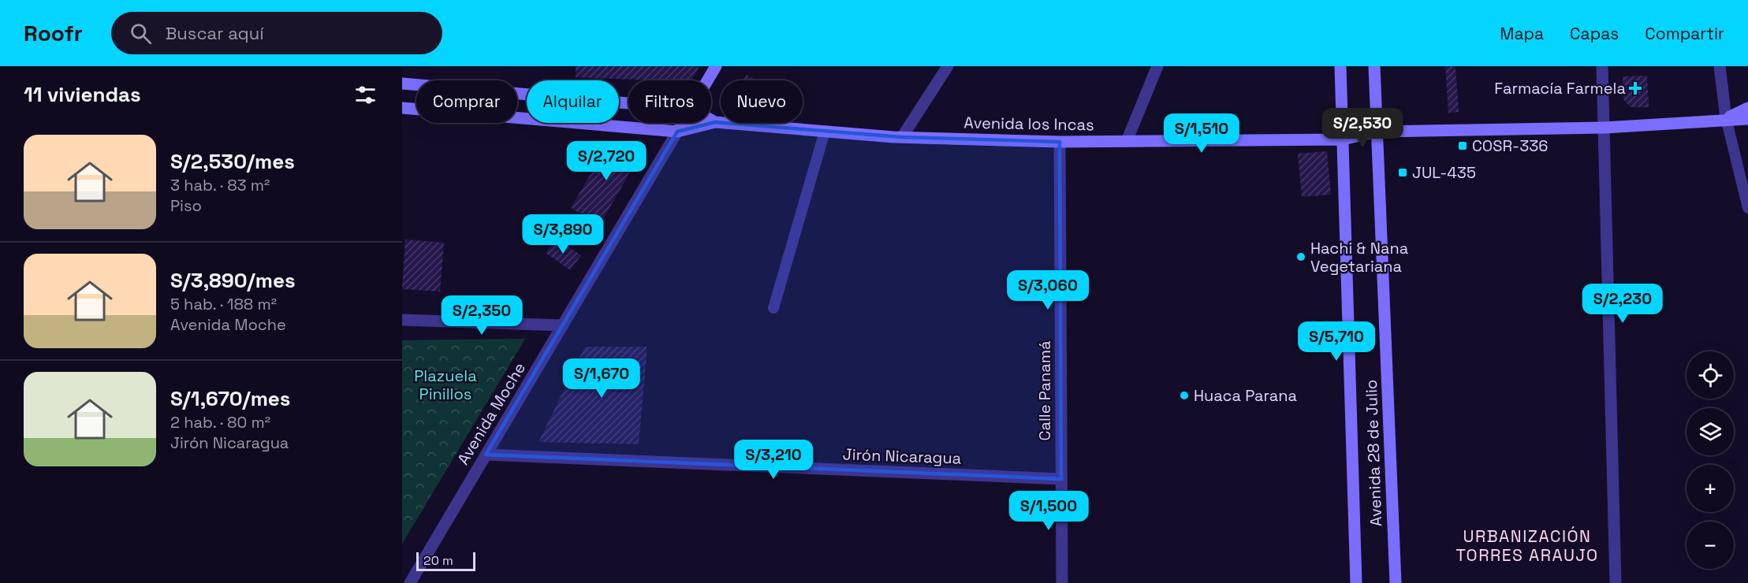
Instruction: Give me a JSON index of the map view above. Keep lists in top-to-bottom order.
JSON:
{
  "streets": {
    "main road": ["Avenida los Incas", "Avenida Moche", "Avenida 28 de Julio"],
    "street": ["Calle Panamá", "Jirón Nicaragua"]
  },
  "crossings": [
    ["Avenida los Incas", "Calle Panamá"],
    ["Avenida los Incas", "Avenida Moche"],
    ["Avenida los Incas", "Avenida 28 de Julio"],
    ["Calle Panamá", "Jirón Nicaragua"],
    ["Avenida Moche", "Jirón Nicaragua"]
  ],
  "districts": ["URBANIZACIÓN TORRES ARAUJO"],
  "parks": ["Plazuela Pinillos"],
  "places": {
    "health": ["Farmacía Farmela"],
    "transit": ["COSR-336", "JUL-435"],
    "other": ["Hachi & Nana Vegetariana", "Huaca Parana"]
  },
  "scale_bar": "20 m",
  "page": {
    "header": "Roofr",
    "search": "Buscar aquí",
    "nav": ["Mapa", "Capas", "Compartir"],
    "heading": "11 viviendas",
    "chip": [
      "Comprar",
      "Alquilar",
      "Filtros",
      "Nuevo"
    ],
    "price": [
      "S/2,530",
      "S/1,510",
      "S/2,720",
      "S/3,890",
      "S/3,060",
      "S/2,230",
      "S/2,350",
      "S/5,710",
      "S/1,670",
      "S/3,210",
      "S/1,500"
    ],
    "list": [
      {
        "name": "S/2,530/mes",
        "note": "3 hab. · 83 m² · Piso"
      },
      {
        "name": "S/3,890/mes",
        "note": "5 hab. · 188 m² · Avenida Moche"
      },
      {
        "name": "S/1,670/mes",
        "note": "2 hab. · 80 m² · Jirón Nicaragua"
      }
    ],
    "map_buttons": ["+", "−"],
    "scale": "20 m"
  }
}
